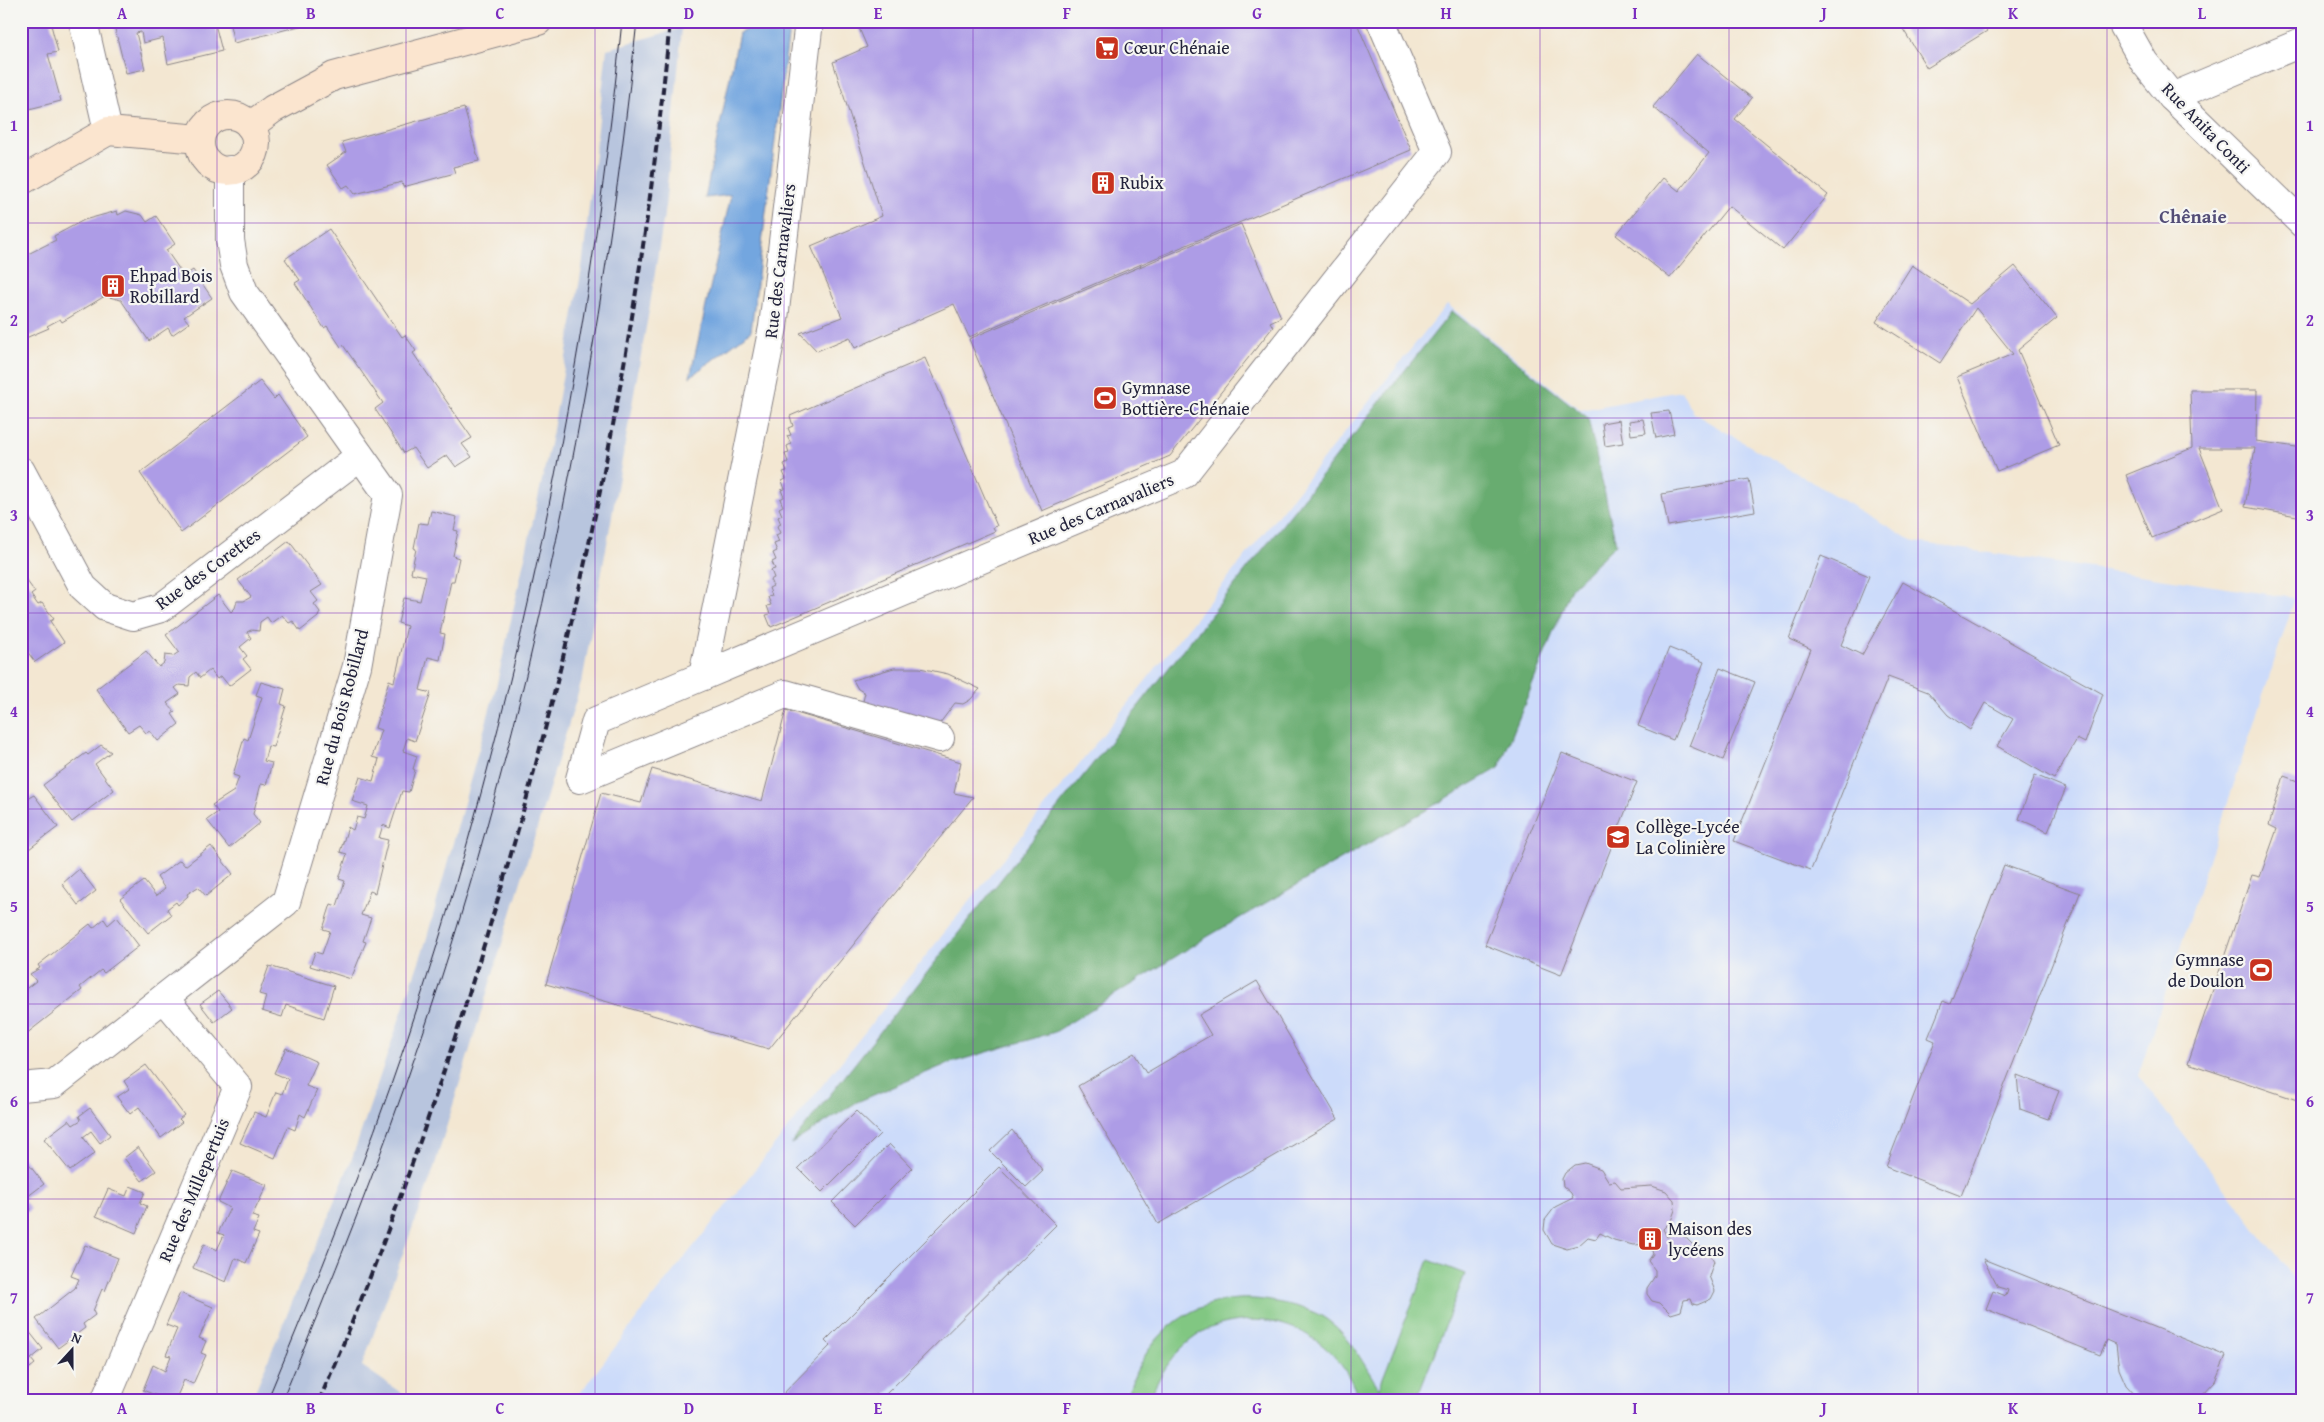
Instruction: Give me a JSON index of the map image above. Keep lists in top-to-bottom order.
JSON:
{
  "streets": {
    "street": [
      "Rue Anita Conti",
      "Rue des Carnavaliers",
      "Rue des Corettes",
      "Rue du Bois Robillard",
      "Rue des Millepertuis"
    ]
  },
  "crossings": [
    ["Rue des Corettes", "Rue du Bois Robillard"],
    ["Rue du Bois Robillard", "Rue des Millepertuis"]
  ],
  "districts": ["Chênaie"],
  "places": {
    "supermarket": ["Cœur Chénaie"],
    "building": ["Rubix", "Ehpad Bois Robillard", "Maison des lycéens"],
    "sports": ["Gymnase Bottière-Chénaie", "Gymnase de Doulon"],
    "school or university": ["Collège-Lycée La Colinière"]
  },
  "north": "top",
  "grid": {
    "columns": [
      "A",
      "B",
      "C",
      "D",
      "E",
      "F",
      "G",
      "H",
      "I",
      "J",
      "K",
      "L"
    ],
    "rows": [
      "1",
      "2",
      "3",
      "4",
      "5",
      "6",
      "7"
    ]
  }
}
